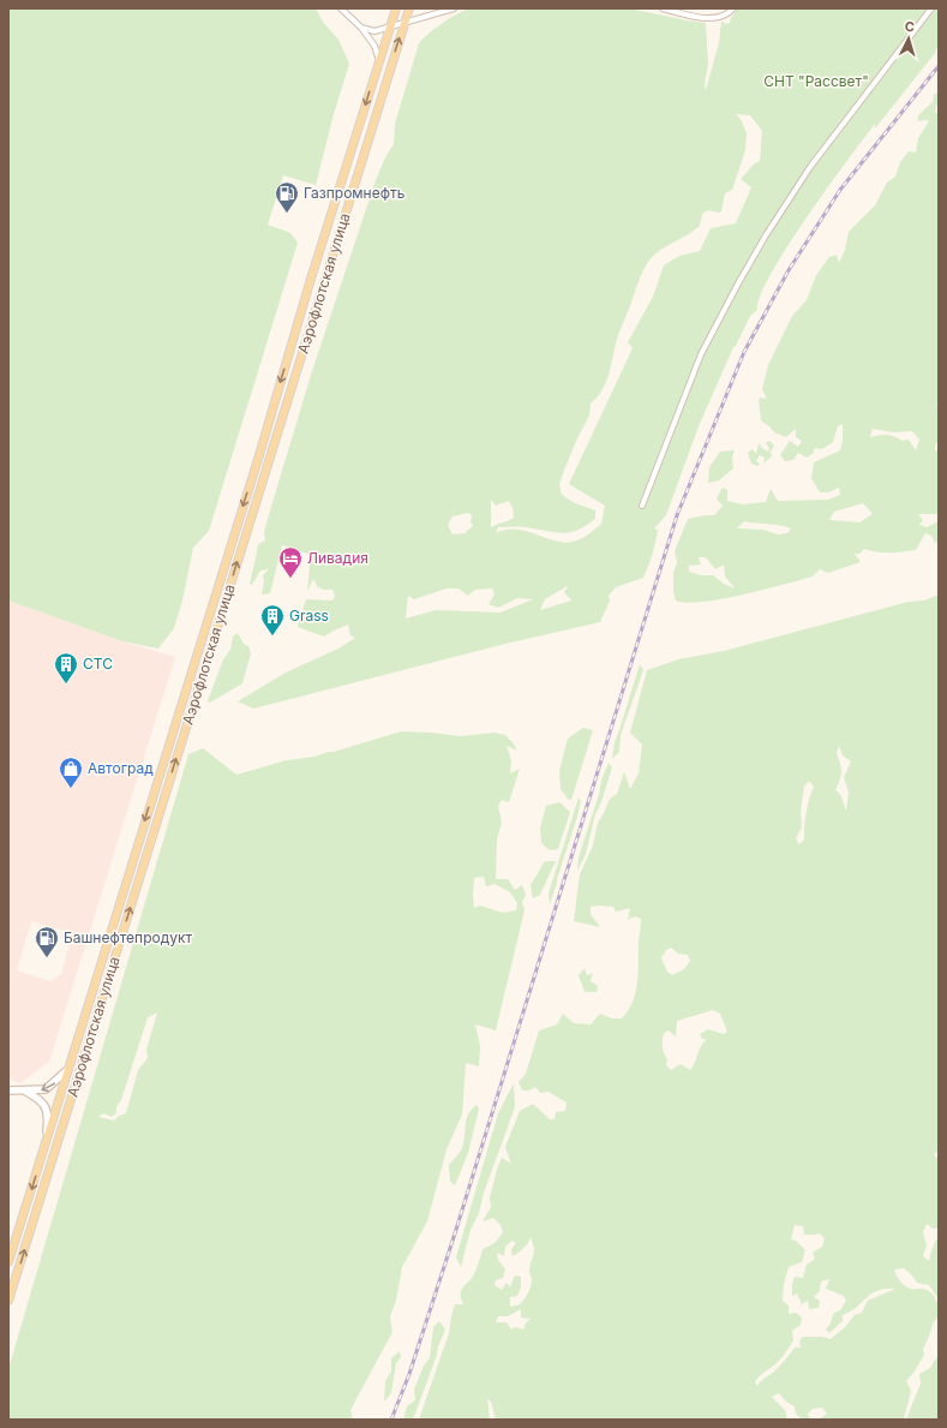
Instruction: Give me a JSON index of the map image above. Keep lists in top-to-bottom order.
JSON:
{
  "streets": {
    "main road": ["Аэрофлотская улица"]
  },
  "parks": ["СНТ \"Рассвет\""],
  "places": {
    "fuel station": ["Газпромнефть", "Башнефтепродукт"],
    "hotel": ["Ливадия"],
    "building": ["Grass", "СТС"],
    "shop": ["Автоград"]
  },
  "north": "top"
}
